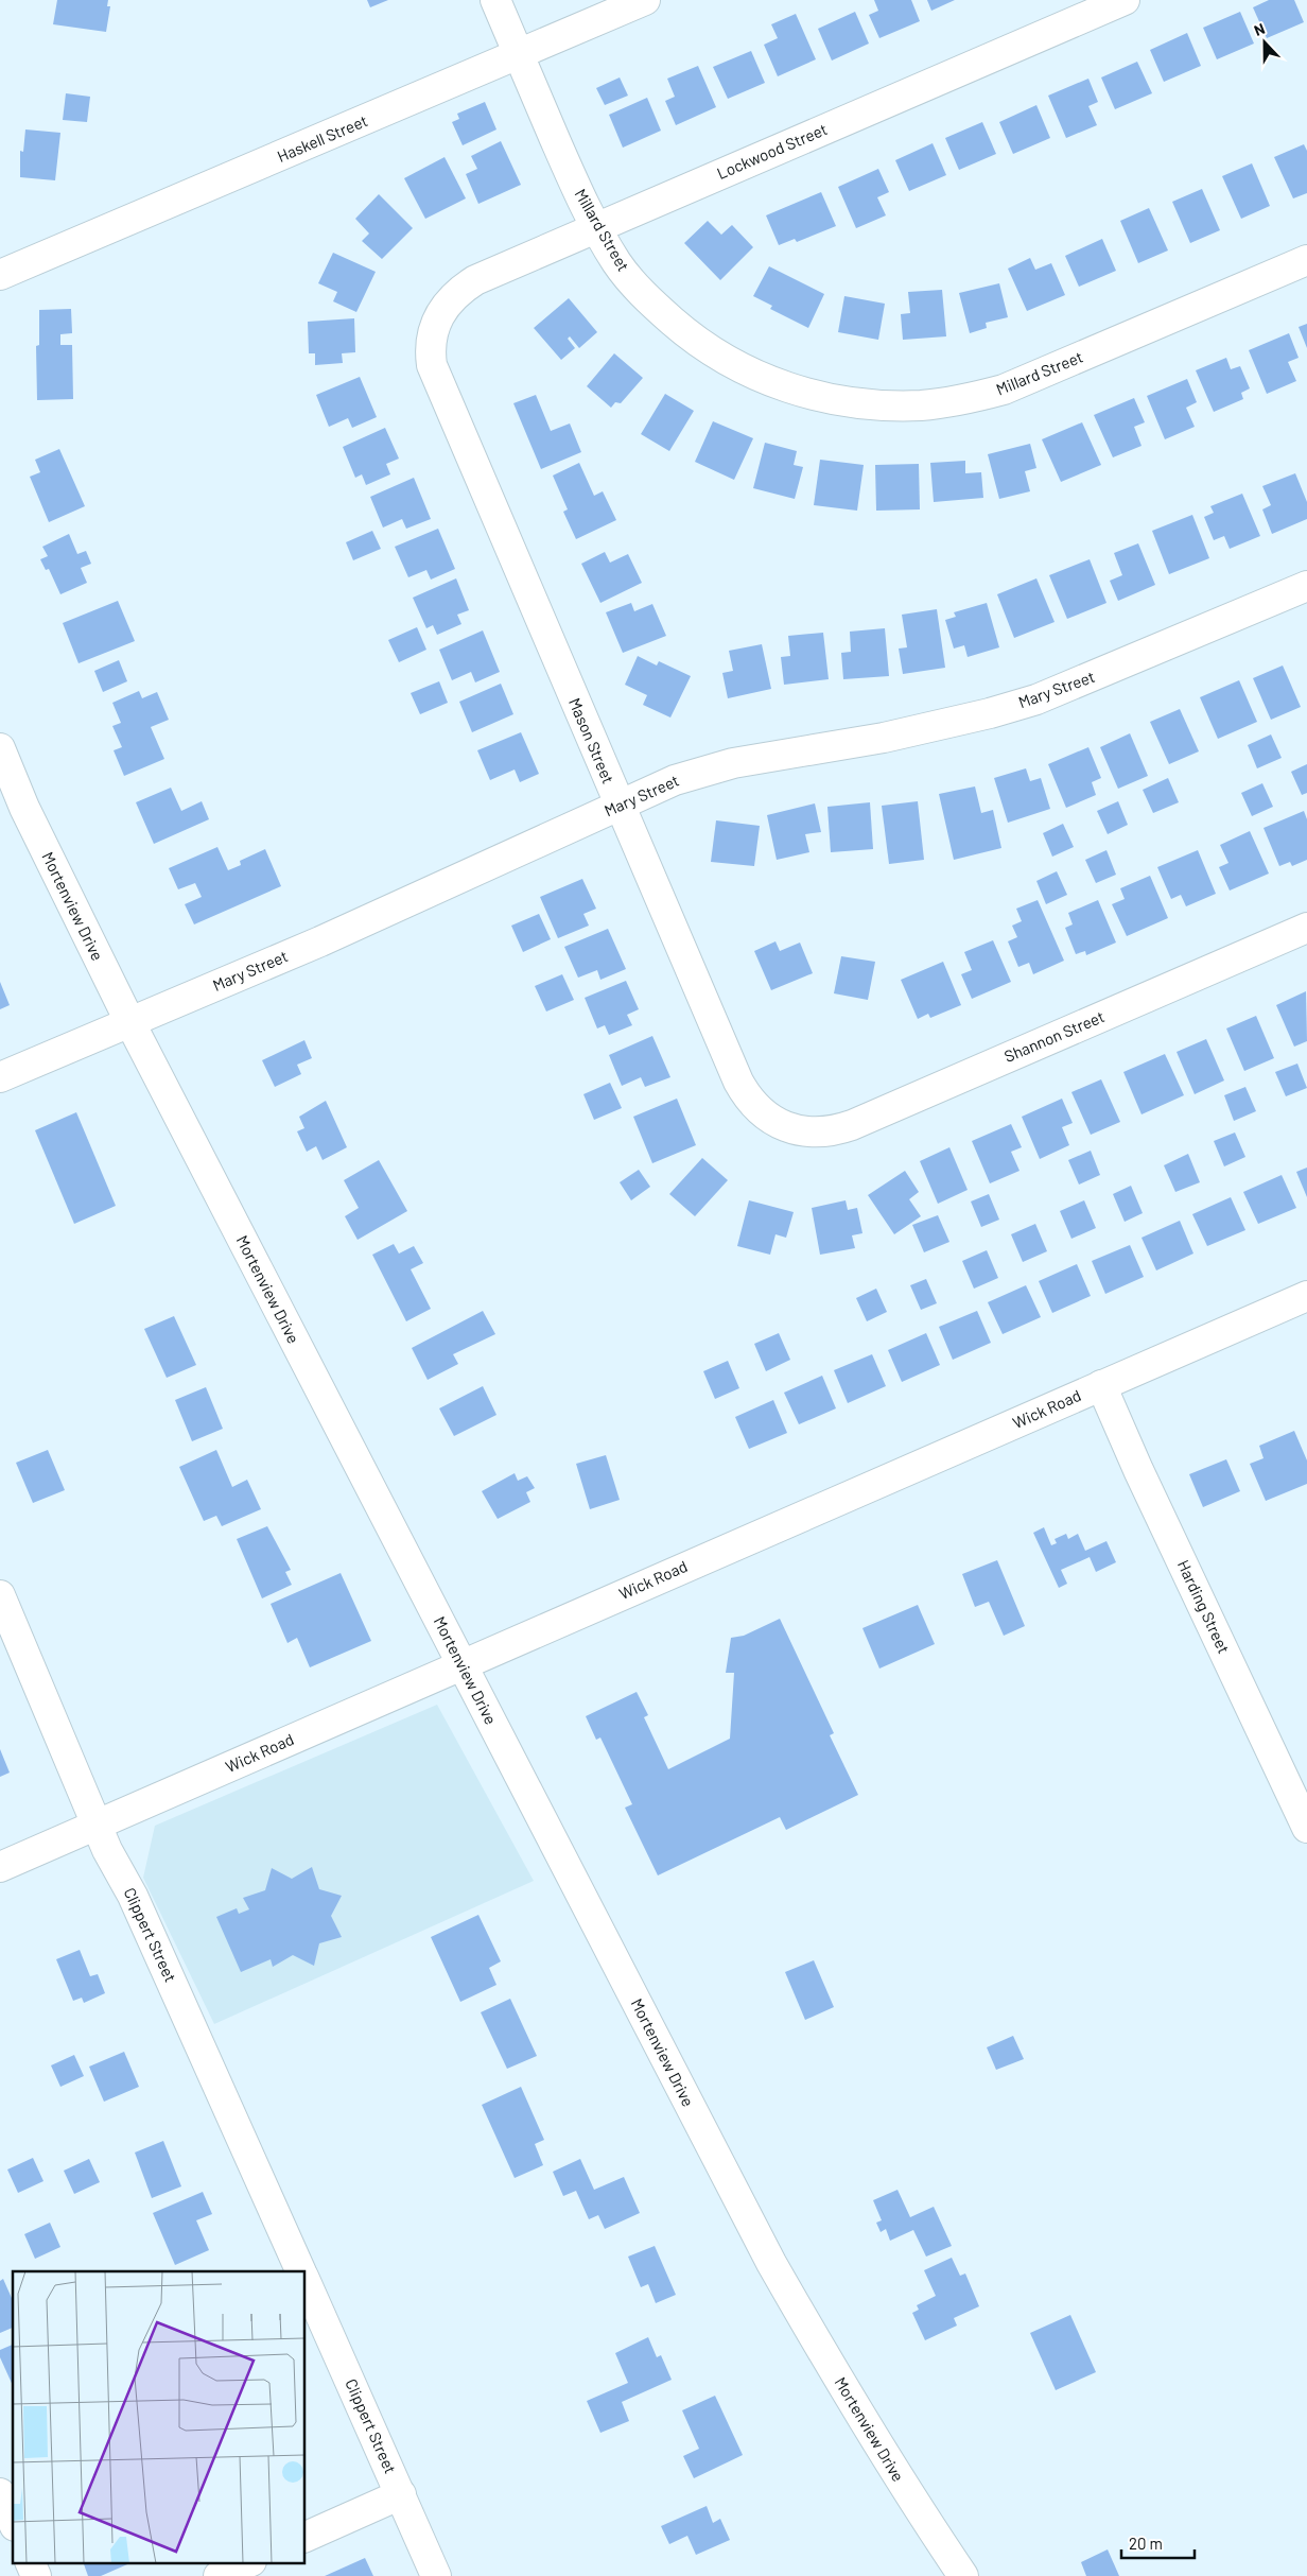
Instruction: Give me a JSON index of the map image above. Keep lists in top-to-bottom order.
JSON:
{
  "streets": {
    "street": [
      "Haskell Street",
      "Lockwood Street",
      "Millard Street",
      "Mary Street",
      "Mason Street",
      "Mortenview Drive",
      "Shannon Street",
      "Wick Road",
      "Harding Street",
      "Clippert Street"
    ]
  },
  "crossings": [
    ["Haskell Street", "Millard Street"],
    ["Lockwood Street", "Millard Street"],
    ["Lockwood Street", "Mason Street"],
    ["Mary Street", "Mason Street"],
    ["Mary Street", "Mortenview Drive"],
    ["Mason Street", "Shannon Street"],
    ["Mortenview Drive", "Wick Road"],
    ["Wick Road", "Harding Street"],
    ["Wick Road", "Clippert Street"]
  ],
  "scale_bar": "20 m",
  "north": "top"
}
